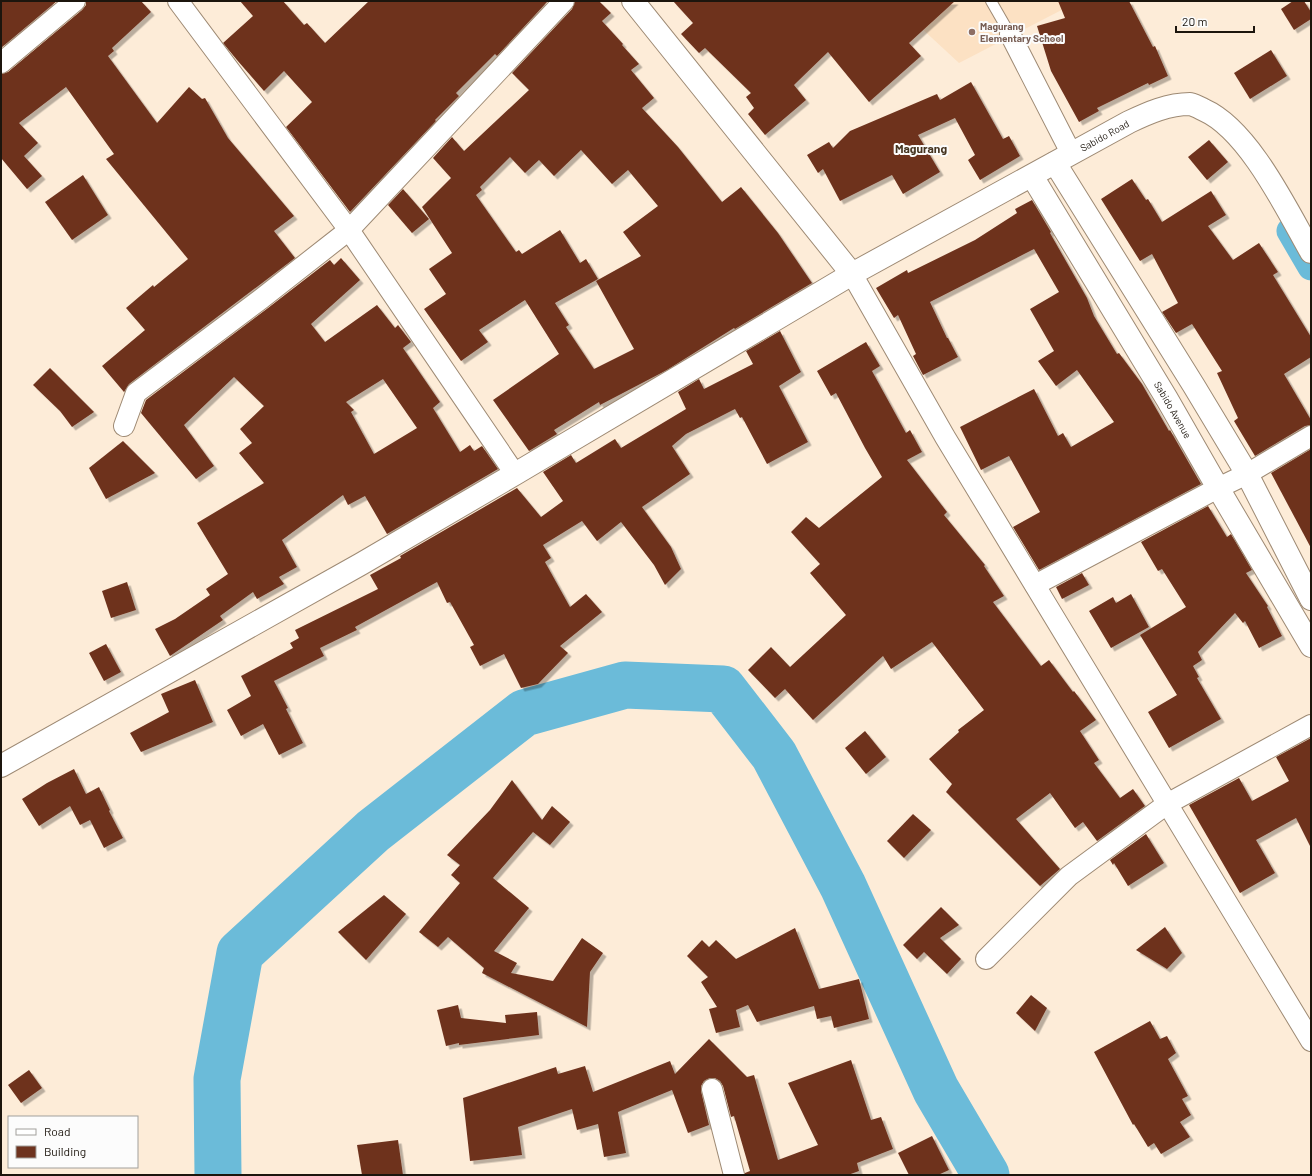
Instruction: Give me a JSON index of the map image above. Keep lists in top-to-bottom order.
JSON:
{
  "streets": {
    "street": ["Sabido Road", "Sabido Avenue"]
  },
  "crossings": [
    ["Sabido Road", "Sabido Avenue"]
  ],
  "districts": ["Magurang"],
  "places": ["Magurang Elementary School"],
  "legend": ["Road", "Building"],
  "scale_bar": "20 m"
}
